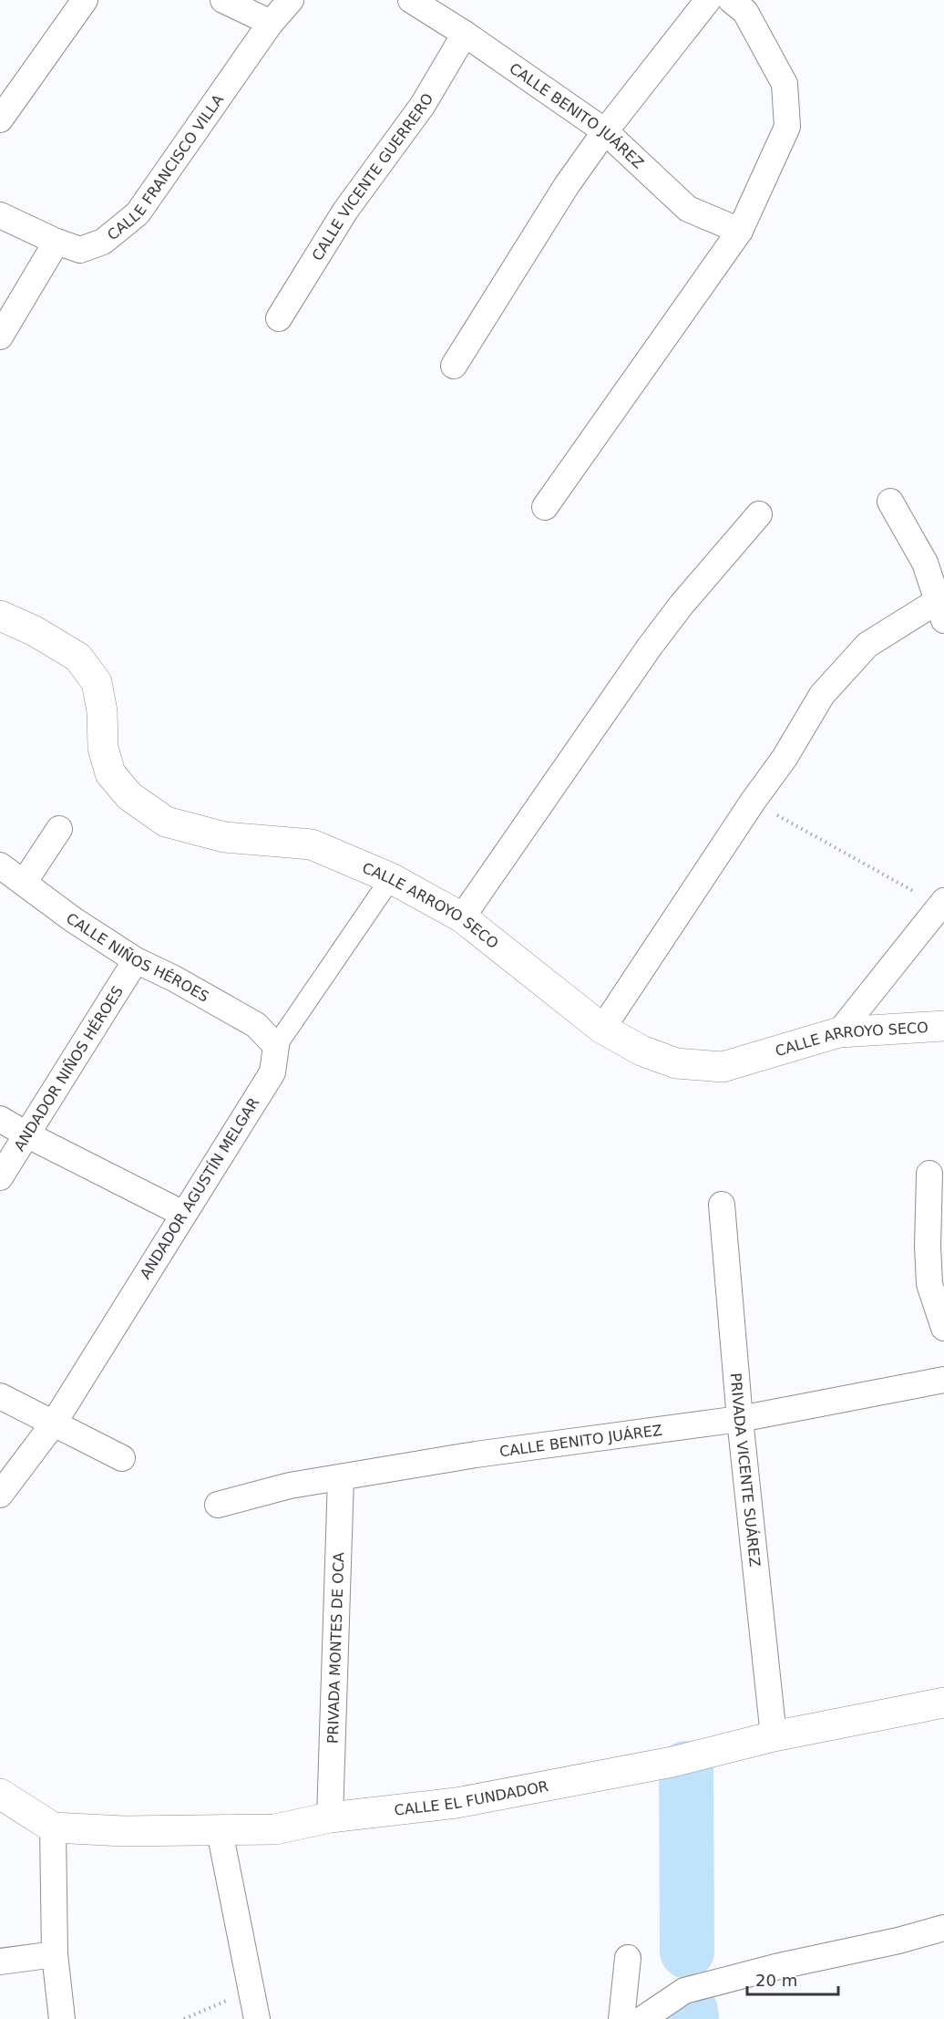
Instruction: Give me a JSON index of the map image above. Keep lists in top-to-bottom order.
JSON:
{
  "streets": {
    "street": [
      "CALLE BENITO JUÁREZ",
      "CALLE FRANCISCO VILLA",
      "CALLE VICENTE GUERRERO",
      "CALLE ARROYO SECO",
      "CALLE NIÑOS HÉROES",
      "ANDADOR NIÑOS HÉROES",
      "ANDADOR AGUSTÍN MELGAR",
      "PRIVADA VICENTE SUÁREZ",
      "PRIVADA MONTES DE OCA",
      "CALLE EL FUNDADOR"
    ]
  },
  "crossings": [
    ["CALLE BENITO JUÁREZ", "CALLE VICENTE GUERRERO"],
    ["CALLE BENITO JUÁREZ", "PRIVADA VICENTE SUÁREZ"],
    ["CALLE BENITO JUÁREZ", "PRIVADA MONTES DE OCA"],
    ["CALLE ARROYO SECO", "ANDADOR AGUSTÍN MELGAR"],
    ["CALLE NIÑOS HÉROES", "ANDADOR NIÑOS HÉROES"],
    ["CALLE NIÑOS HÉROES", "ANDADOR AGUSTÍN MELGAR"],
    ["PRIVADA VICENTE SUÁREZ", "CALLE EL FUNDADOR"],
    ["PRIVADA MONTES DE OCA", "CALLE EL FUNDADOR"]
  ],
  "scale_bar": "20 m"
}
